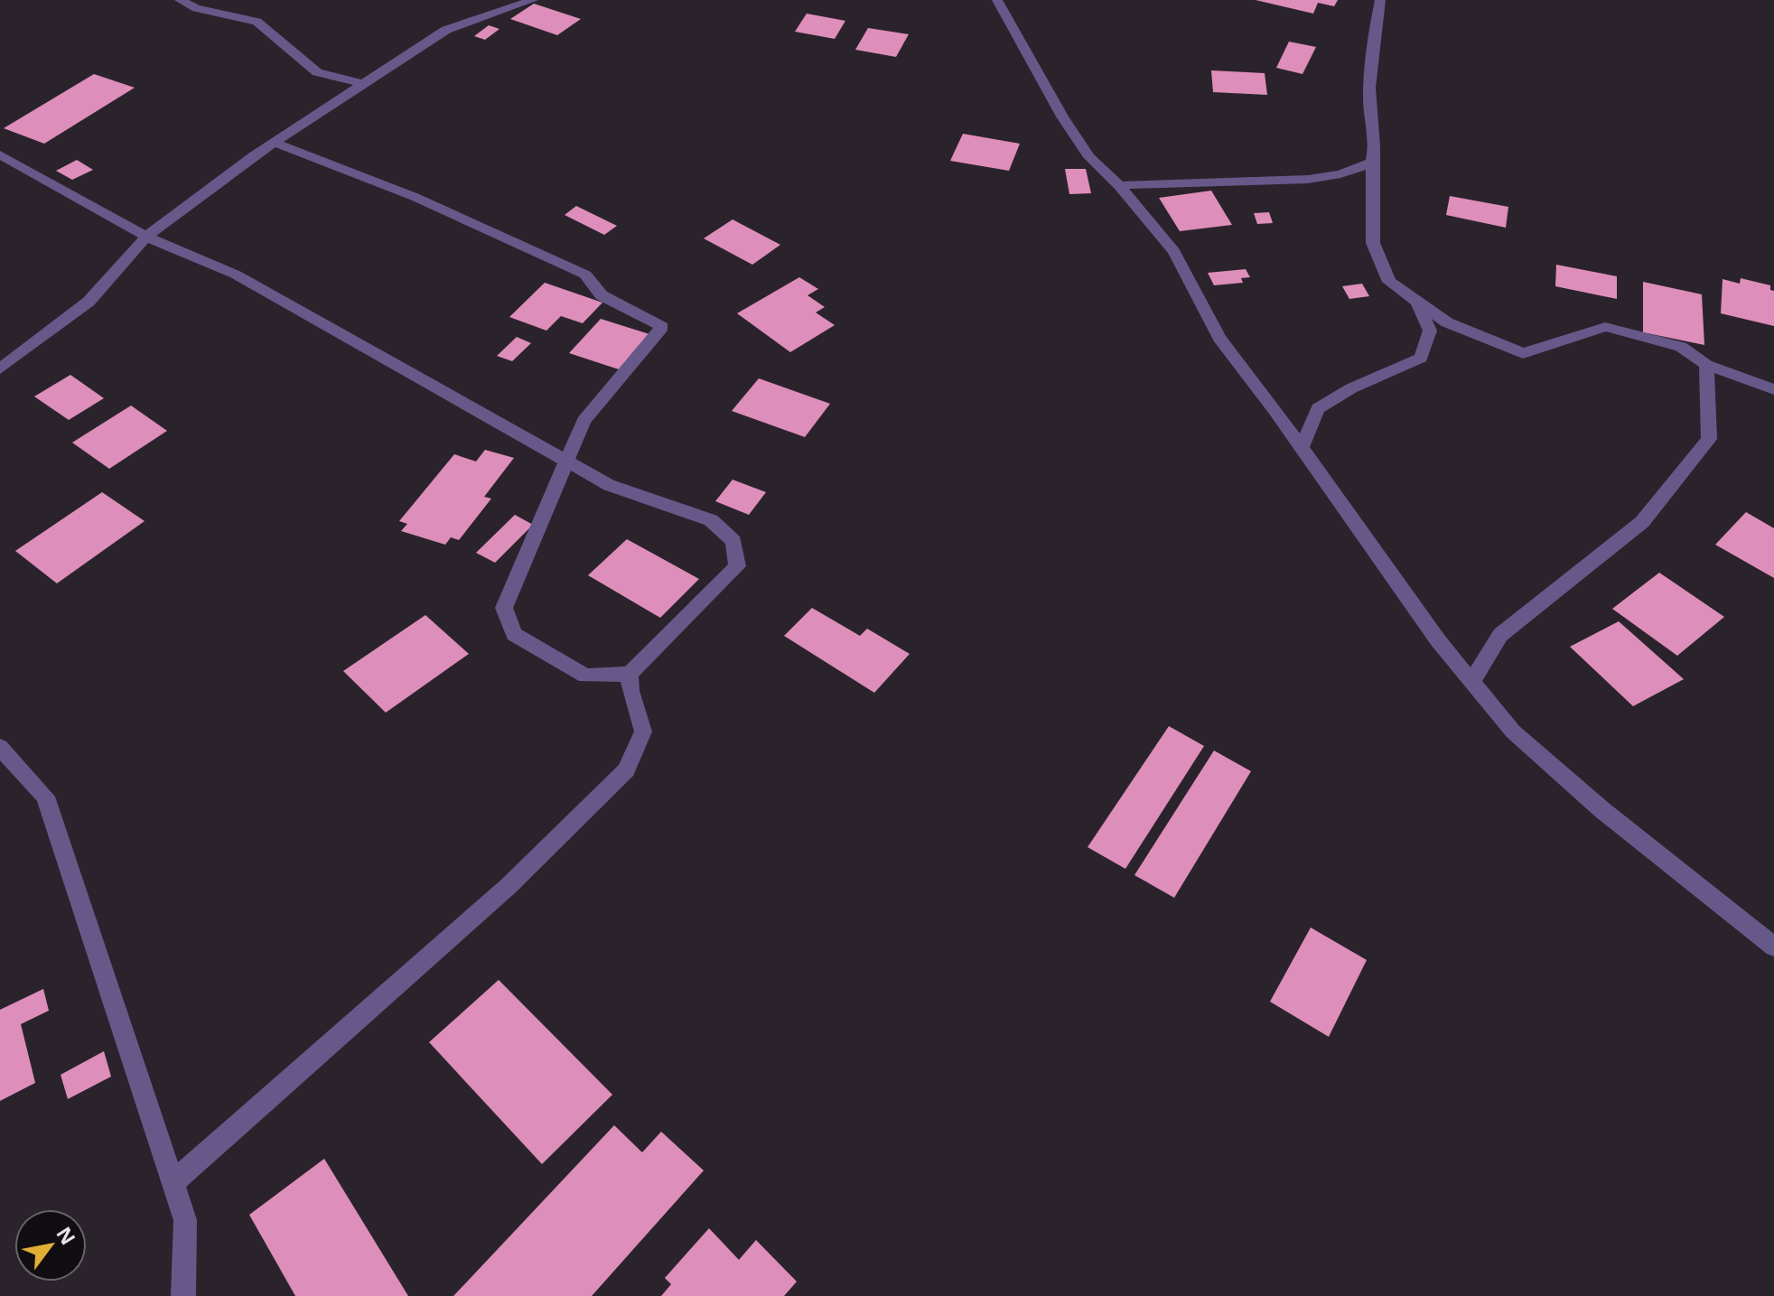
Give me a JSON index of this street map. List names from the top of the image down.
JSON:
{
  "north": "top right"
}
